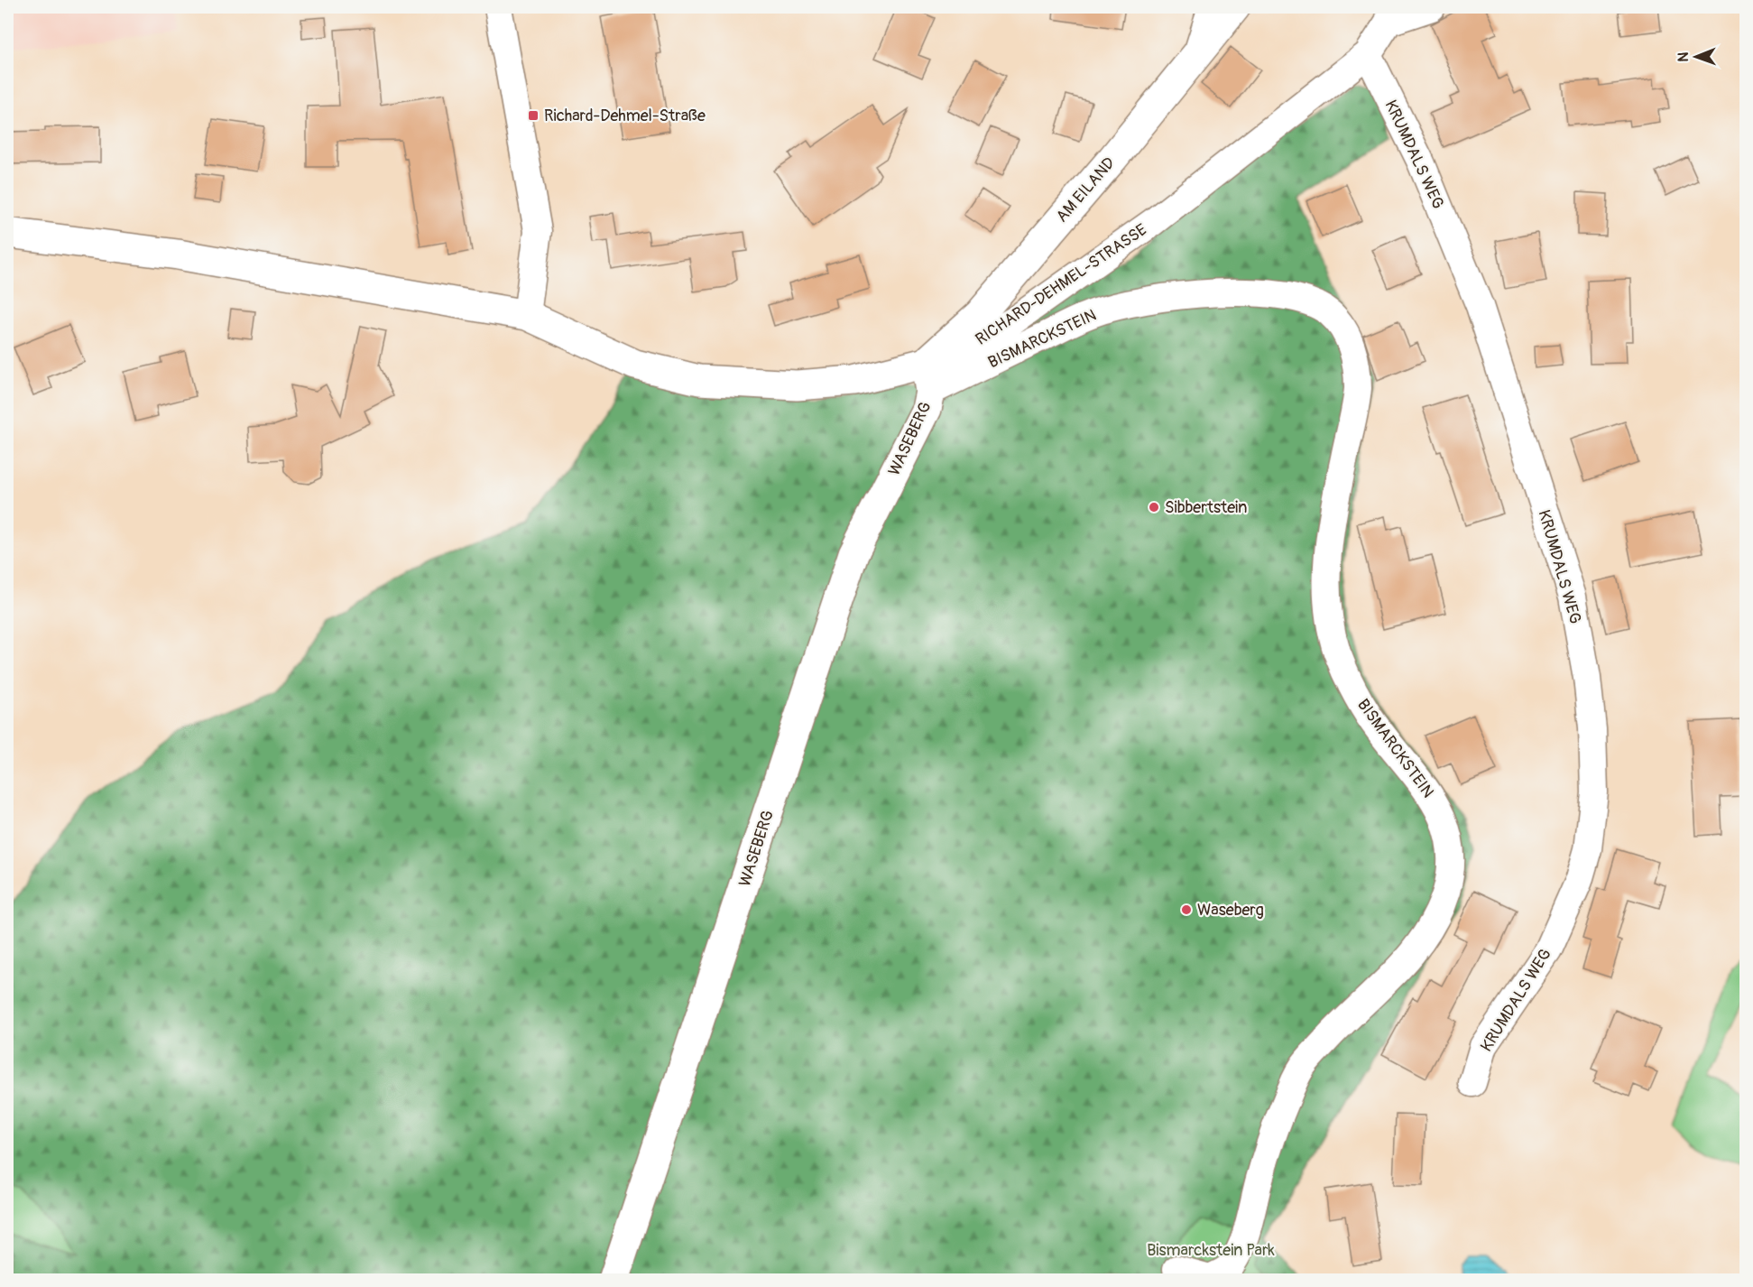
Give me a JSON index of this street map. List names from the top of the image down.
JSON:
{
  "streets": {
    "street": [
      "KRUMDALS WEG",
      "AM EILAND",
      "RICHARD-DEHMEL-STRASSE",
      "BISMARCKSTEIN",
      "WASEBERG"
    ]
  },
  "crossings": [
    ["KRUMDALS WEG", "RICHARD-DEHMEL-STRASSE"],
    ["AM EILAND", "RICHARD-DEHMEL-STRASSE"],
    ["AM EILAND", "WASEBERG"],
    ["RICHARD-DEHMEL-STRASSE", "WASEBERG"],
    ["BISMARCKSTEIN", "WASEBERG"]
  ],
  "parks": ["Bismarckstein Park"],
  "places": {
    "transit": ["Richard-Dehmel-Straße"],
    "other": ["Sibbertstein", "Waseberg"]
  },
  "north": "left"
}
